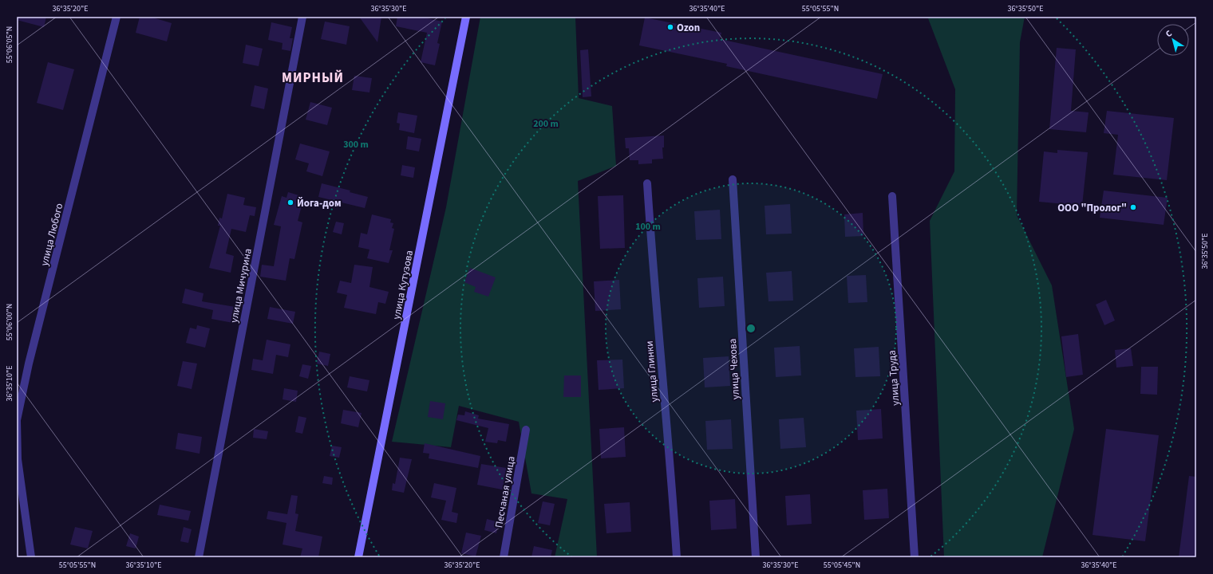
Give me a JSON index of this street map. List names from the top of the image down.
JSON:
{
  "streets": {
    "main road": ["улица Кутузова"],
    "street": [
      "улица Любого",
      "улица Мичурина",
      "улица Чехова",
      "улица Глинки",
      "улица Труда",
      "Песчаная улица"
    ]
  },
  "districts": ["МИРНЫЙ"],
  "places": ["Ozon", "Йога-дом", "ООО \"Пролог\""],
  "north": "top left",
  "coordinates": [
    "36°35'20\"E",
    "36°35'30\"E",
    "36°35'40\"E",
    "55°05'55\"N",
    "36°35'50\"E",
    "55°06'05\"N",
    "55°06'00\"N",
    "36°35'10\"E",
    "55°05'45\"N"
  ],
  "rings": ["200 m", "300 m", "100 m"]
}
